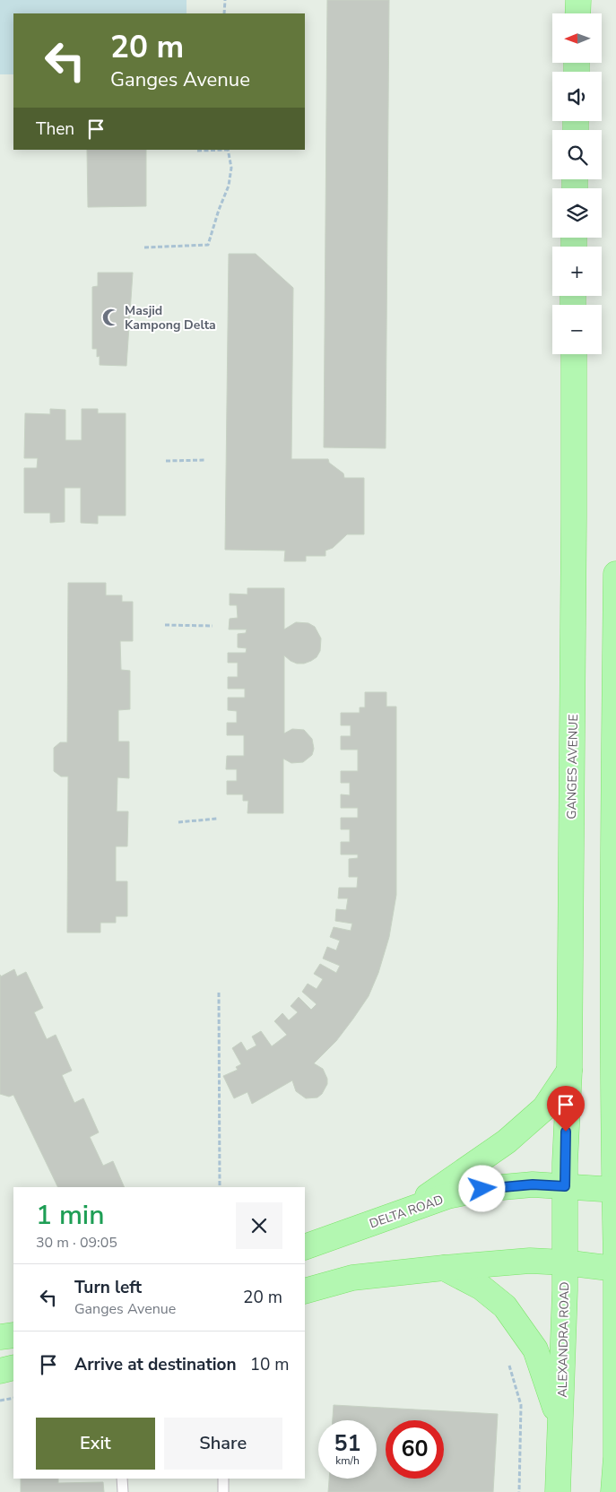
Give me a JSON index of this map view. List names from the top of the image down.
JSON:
{
  "streets": {
    "main road": ["GANGES AVENUE", "DELTA ROAD", "ALEXANDRA ROAD"]
  },
  "crossings": [
    ["GANGES AVENUE", "DELTA ROAD"],
    ["GANGES AVENUE", "ALEXANDRA ROAD"],
    ["DELTA ROAD", "ALEXANDRA ROAD"]
  ],
  "places": {
    "mosque": ["Masjid Kampong Delta"]
  },
  "north": "left",
  "page": {
    "map_buttons": ["+", "−"],
    "turn": ["20 m", "Ganges Avenue"],
    "then": "Then",
    "heading": ["1 min", "30 m · 09:05"],
    "list": [
      {
        "name": "Turn left",
        "note": "Ganges Avenue",
        "value": "20 m"
      },
      {
        "name": "Arrive at destination",
        "value": "10 m"
      }
    ],
    "buttons": ["Exit", "Share"],
    "speed": "51 km/h",
    "limit": "60"
  }
}
